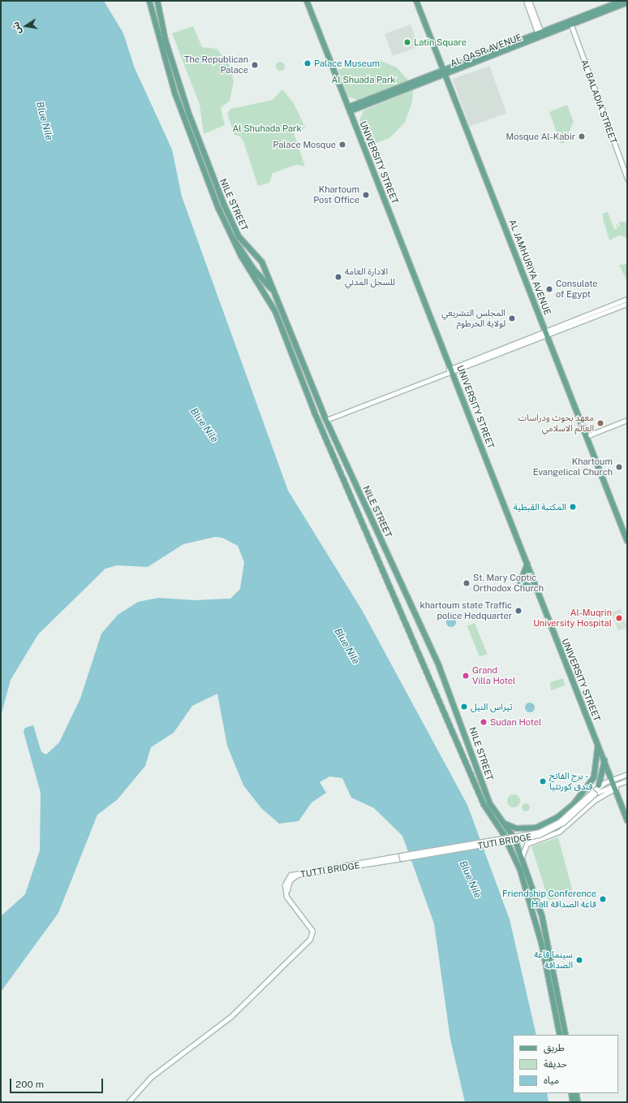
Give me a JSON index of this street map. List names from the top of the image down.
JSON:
{
  "streets": {
    "main road": [
      "AL QASR AVENUE",
      "UNIVERSITY STREET",
      "NILE STREET",
      "AL JAMHURIYA AVENUE"
    ],
    "street": ["AL BALADIA STREET", "TUTI BRIDGE", "TUTTI BRIDGE"]
  },
  "crossings": [
    ["AL QASR AVENUE", "AL BALADIA STREET"],
    ["AL QASR AVENUE", "UNIVERSITY STREET"],
    ["AL QASR AVENUE", "AL JAMHURIYA AVENUE"],
    ["TUTI BRIDGE", "TUTTI BRIDGE"]
  ],
  "water": ["Blue Nile"],
  "parks": ["Al Shuada Park", "Al Shuhada Park"],
  "places": [
    "Latin Square",
    "Palace Museum",
    "The Republican Palace",
    "Mosque Al-Kabir",
    "Palace Mosque",
    "Khartoum Post Office",
    "الادارة العامة للسجل المدني",
    "Consulate of Egypt",
    "المجلس التشريعي لولاية الخرطوم",
    "معهد بحوث ودراسات العالم الاسلامي",
    "Khartoum Evangelical Church",
    "المكتبة القبطية",
    "St. Mary Coptic Orthodox Church",
    "khartoum state Traffic police Hedquarter",
    "Al-Muqrin University Hospital",
    "Grand Villa Hotel",
    "تيراس النيل",
    "Sudan Hotel",
    "برج الفاتح - فندق كورنثيا",
    "Friendship Conference Hall قاعة الصداقة",
    "سينما قاعة الصداقة"
  ],
  "legend": ["طريق", "حديقة", "مياه"],
  "scale_bar": "200 m",
  "north": "left"
}
